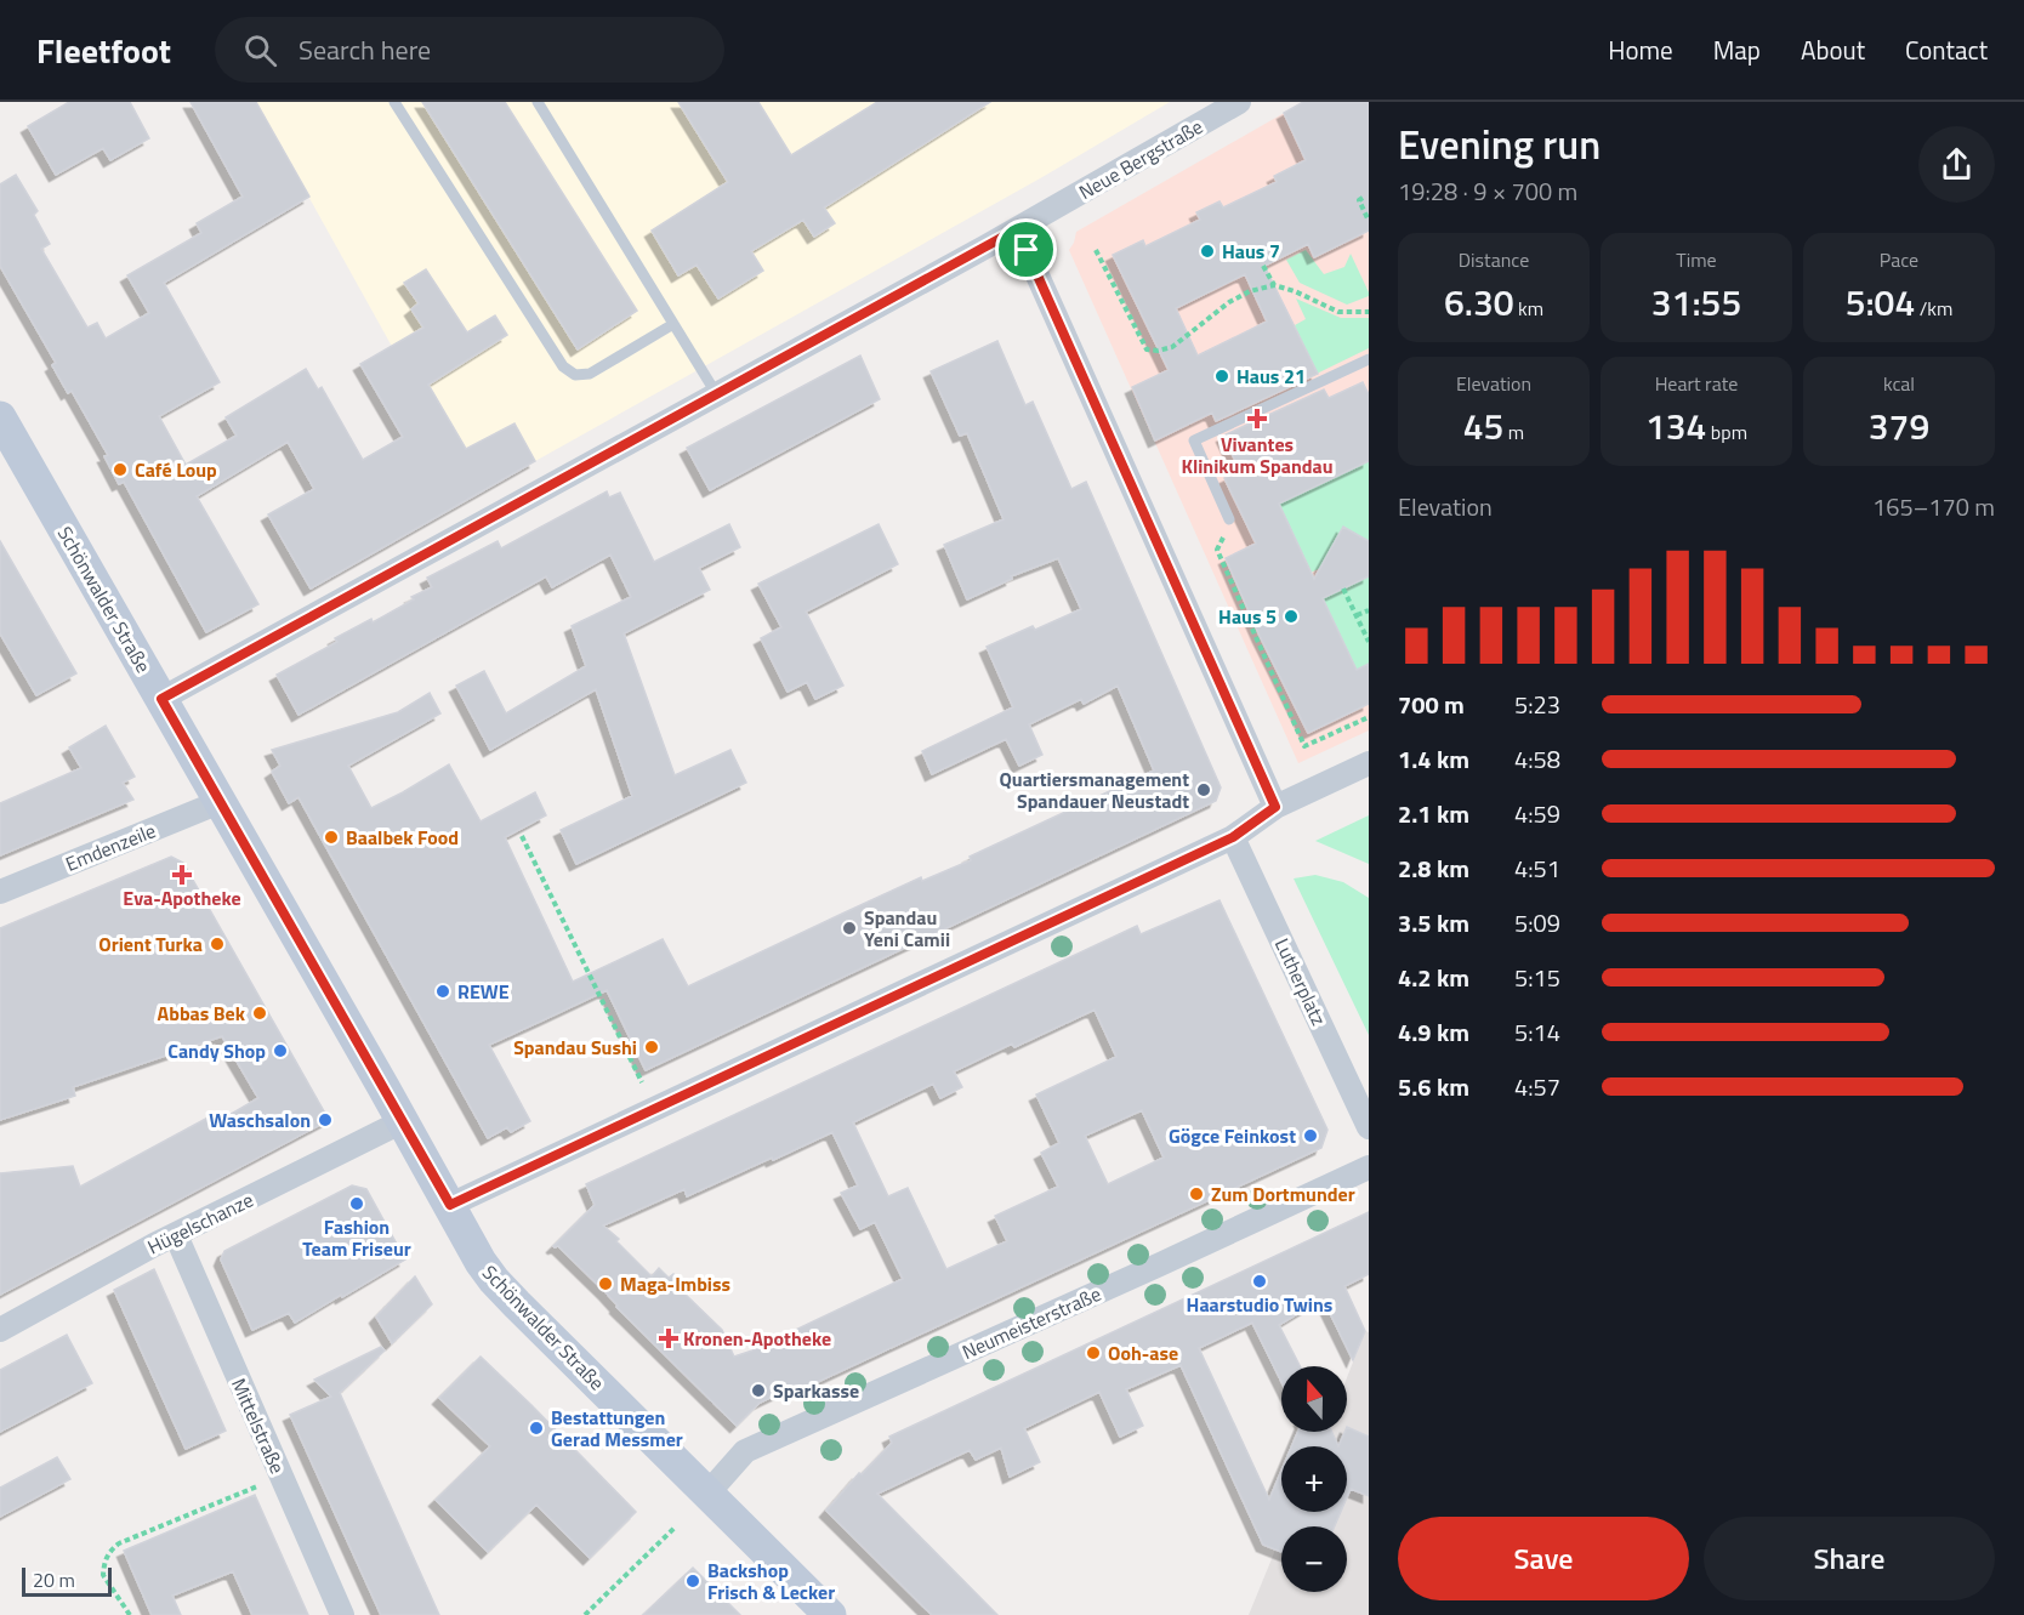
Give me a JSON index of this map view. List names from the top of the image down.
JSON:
{
  "streets": {
    "street": [
      "Neue Bergstraße",
      "Schönwalder Straße",
      "Emdenzeile",
      "Lutherplatz",
      "Hügelschanze",
      "Neumeisterstraße",
      "Mittelstraße"
    ]
  },
  "crossings": [
    ["Neue Bergstraße", "Schönwalder Straße"],
    ["Schönwalder Straße", "Emdenzeile"],
    ["Schönwalder Straße", "Hügelschanze"],
    ["Schönwalder Straße", "Neumeisterstraße"],
    ["Hügelschanze", "Mittelstraße"]
  ],
  "places": {
    "other": [
      "Haus 7",
      "Haus 21",
      "Café Loup",
      "Haus 5",
      "Quartiersmanagement Spandauer Neustadt",
      "Baalbek Food",
      "Spandau Yeni Camii",
      "Orient Turka",
      "REWE",
      "Abbas Bek",
      "Spandau Sushi",
      "Candy Shop",
      "Waschsalon",
      "Gögce Feinkost",
      "Zum Dortmunder",
      "Fashion Team Friseur",
      "Haarstudio Twins",
      "Maga-Imbiss",
      "Ooh-ase",
      "Sparkasse",
      "Bestattungen Gerad Messmer",
      "Backshop Frisch & Lecker"
    ],
    "health": ["Vivantes Klinikum Spandau", "Eva-Apotheke", "Kronen-Apotheke"]
  },
  "scale_bar": "20 m",
  "north": "top",
  "page": {
    "header": "Fleetfoot",
    "search": "Search here",
    "nav": [
      "Home",
      "Map",
      "About",
      "Contact"
    ],
    "heading": ["Evening run", "19:28 · 9 × 700 m"],
    "stats": [
      ["Distance", "6.30 km"],
      ["Time", "31:55"],
      ["Pace", "5:04 /km"],
      ["Elevation", "45 m"],
      ["Heart rate", "134 bpm"],
      ["kcal", "379"]
    ],
    "chart": ["Elevation", "165–170 m"],
    "list": [
      {
        "name": "700 m",
        "note": "5:23"
      },
      {
        "name": "1.4 km",
        "note": "4:58"
      },
      {
        "name": "2.1 km",
        "note": "4:59"
      },
      {
        "name": "2.8 km",
        "note": "4:51"
      },
      {
        "name": "3.5 km",
        "note": "5:09"
      },
      {
        "name": "4.2 km",
        "note": "5:15"
      },
      {
        "name": "4.9 km",
        "note": "5:14"
      },
      {
        "name": "5.6 km",
        "note": "4:57"
      }
    ],
    "map_buttons": ["+", "−"],
    "buttons": ["Save", "Share"],
    "scale": "20 m"
  }
}
